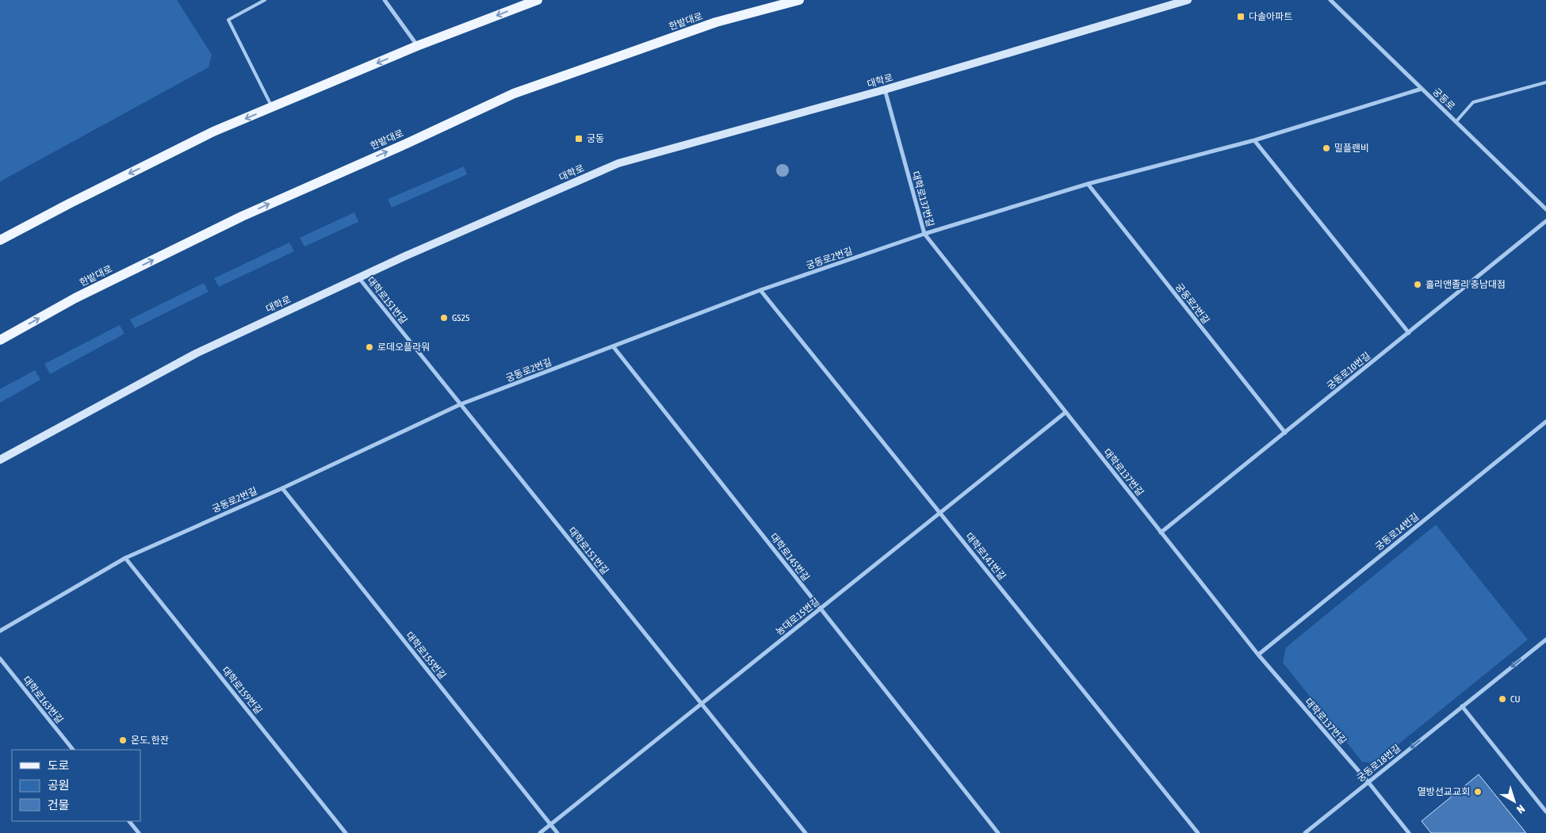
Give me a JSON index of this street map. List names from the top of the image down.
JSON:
{
  "streets": {
    "main road": ["한밭대로", "대학로"],
    "street": [
      "궁동로",
      "대학로137번길",
      "궁동로2번길",
      "대학로151번길",
      "궁동로10번길",
      "궁동로14번길",
      "대학로141번길",
      "대학로145번길",
      "농대로15번길",
      "대학로155번길",
      "대학로159번길",
      "대학로163번길",
      "궁동로18번길"
    ]
  },
  "crossings": [
    ["대학로", "대학로137번길"],
    ["대학로", "대학로151번길"],
    ["궁동로", "궁동로2번길"],
    ["대학로137번길", "궁동로2번길"],
    ["대학로137번길", "궁동로10번길"],
    ["대학로137번길", "궁동로14번길"],
    ["대학로137번길", "농대로15번길"],
    ["대학로137번길", "궁동로18번길"],
    ["궁동로2번길", "대학로151번길"],
    ["궁동로2번길", "궁동로10번길"],
    ["궁동로2번길", "대학로141번길"],
    ["궁동로2번길", "대학로145번길"],
    ["궁동로2번길", "대학로155번길"],
    ["궁동로2번길", "대학로159번길"],
    ["대학로151번길", "농대로15번길"],
    ["대학로141번길", "농대로15번길"],
    ["대학로145번길", "농대로15번길"],
    ["농대로15번길", "대학로155번길"]
  ],
  "one_way": ["궁동로18번길"],
  "places": {
    "transit": ["다솔아파트", "궁동"],
    "other": [
      "밀플랜비",
      "홀리앤졸리 충남대점",
      "GS25",
      "로데오플라워",
      "CU",
      "온도, 한잔",
      "열방선교교회"
    ]
  },
  "legend": ["도로", "공원", "건물"],
  "north": "bottom right"
}
